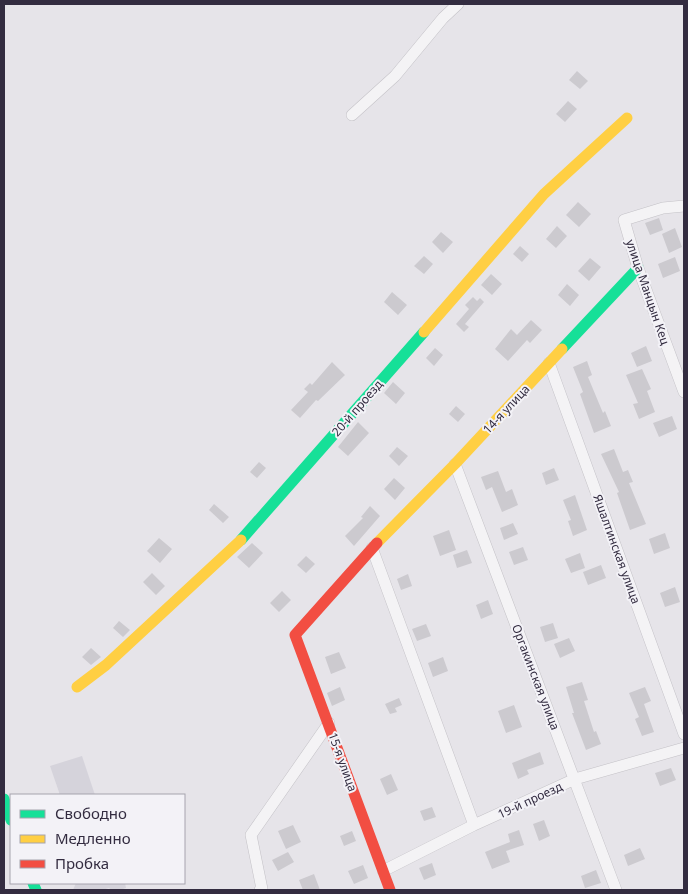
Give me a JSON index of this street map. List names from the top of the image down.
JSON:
{
  "streets": {
    "main road": ["20-й проезд", "14-я улица", "15-я улица"],
    "street": [
      "улица Манцын Кец",
      "Яшалтинская улица",
      "Оргакинская улица",
      "19-й проезд"
    ]
  },
  "crossings": [
    ["улица Манцын Кец", "14-я улица"],
    ["14-я улица", "Яшалтинская улица"],
    ["14-я улица", "Оргакинская улица"],
    ["14-я улица", "15-я улица"],
    ["Оргакинская улица", "19-й проезд"],
    ["15-я улица", "19-й проезд"]
  ],
  "legend": ["Свободно", "Медленно", "Пробка"]
}
